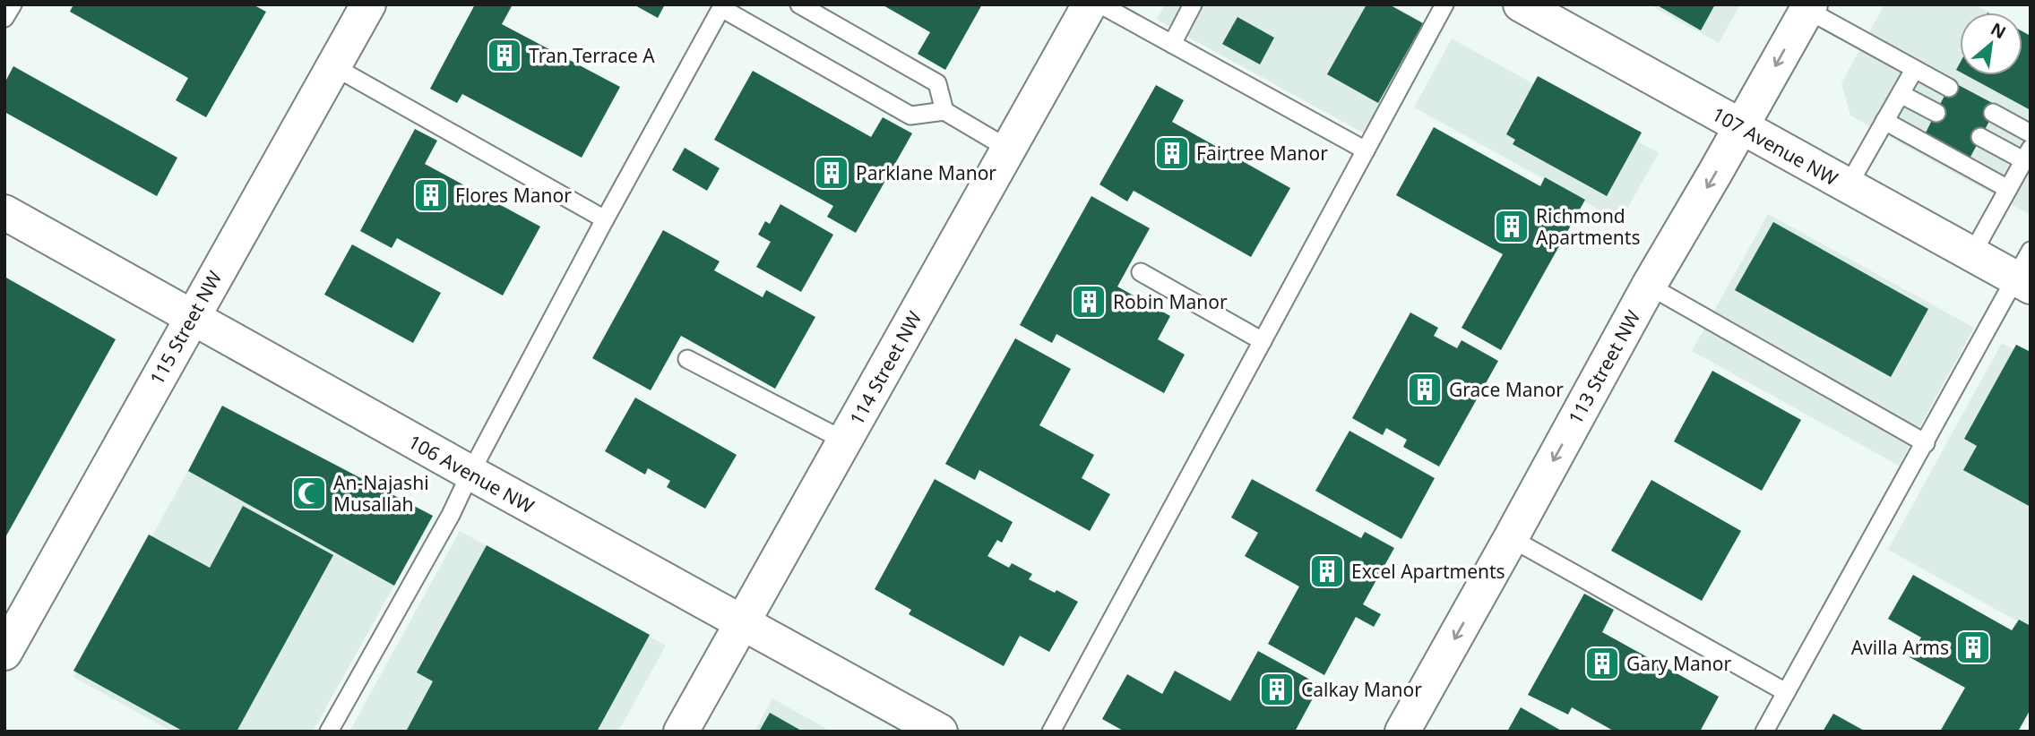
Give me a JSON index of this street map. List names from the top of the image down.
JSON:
{
  "streets": {
    "street": [
      "107 Avenue NW",
      "115 Street NW",
      "113 Street NW",
      "114 Street NW",
      "106 Avenue NW"
    ]
  },
  "crossings": [
    ["107 Avenue NW", "113 Street NW"],
    ["115 Street NW", "106 Avenue NW"],
    ["114 Street NW", "106 Avenue NW"]
  ],
  "one_way": ["113 Street NW"],
  "places": {
    "building": [
      "Tran Terrace A",
      "Fairtree Manor",
      "Parklane Manor",
      "Flores Manor",
      "Richmond Apartments",
      "Robin Manor",
      "Grace Manor",
      "Excel Apartments",
      "Avilla Arms",
      "Gary Manor",
      "Calkay Manor"
    ],
    "mosque": ["An-Najashi Musallah"]
  },
  "north": "top right"
}
